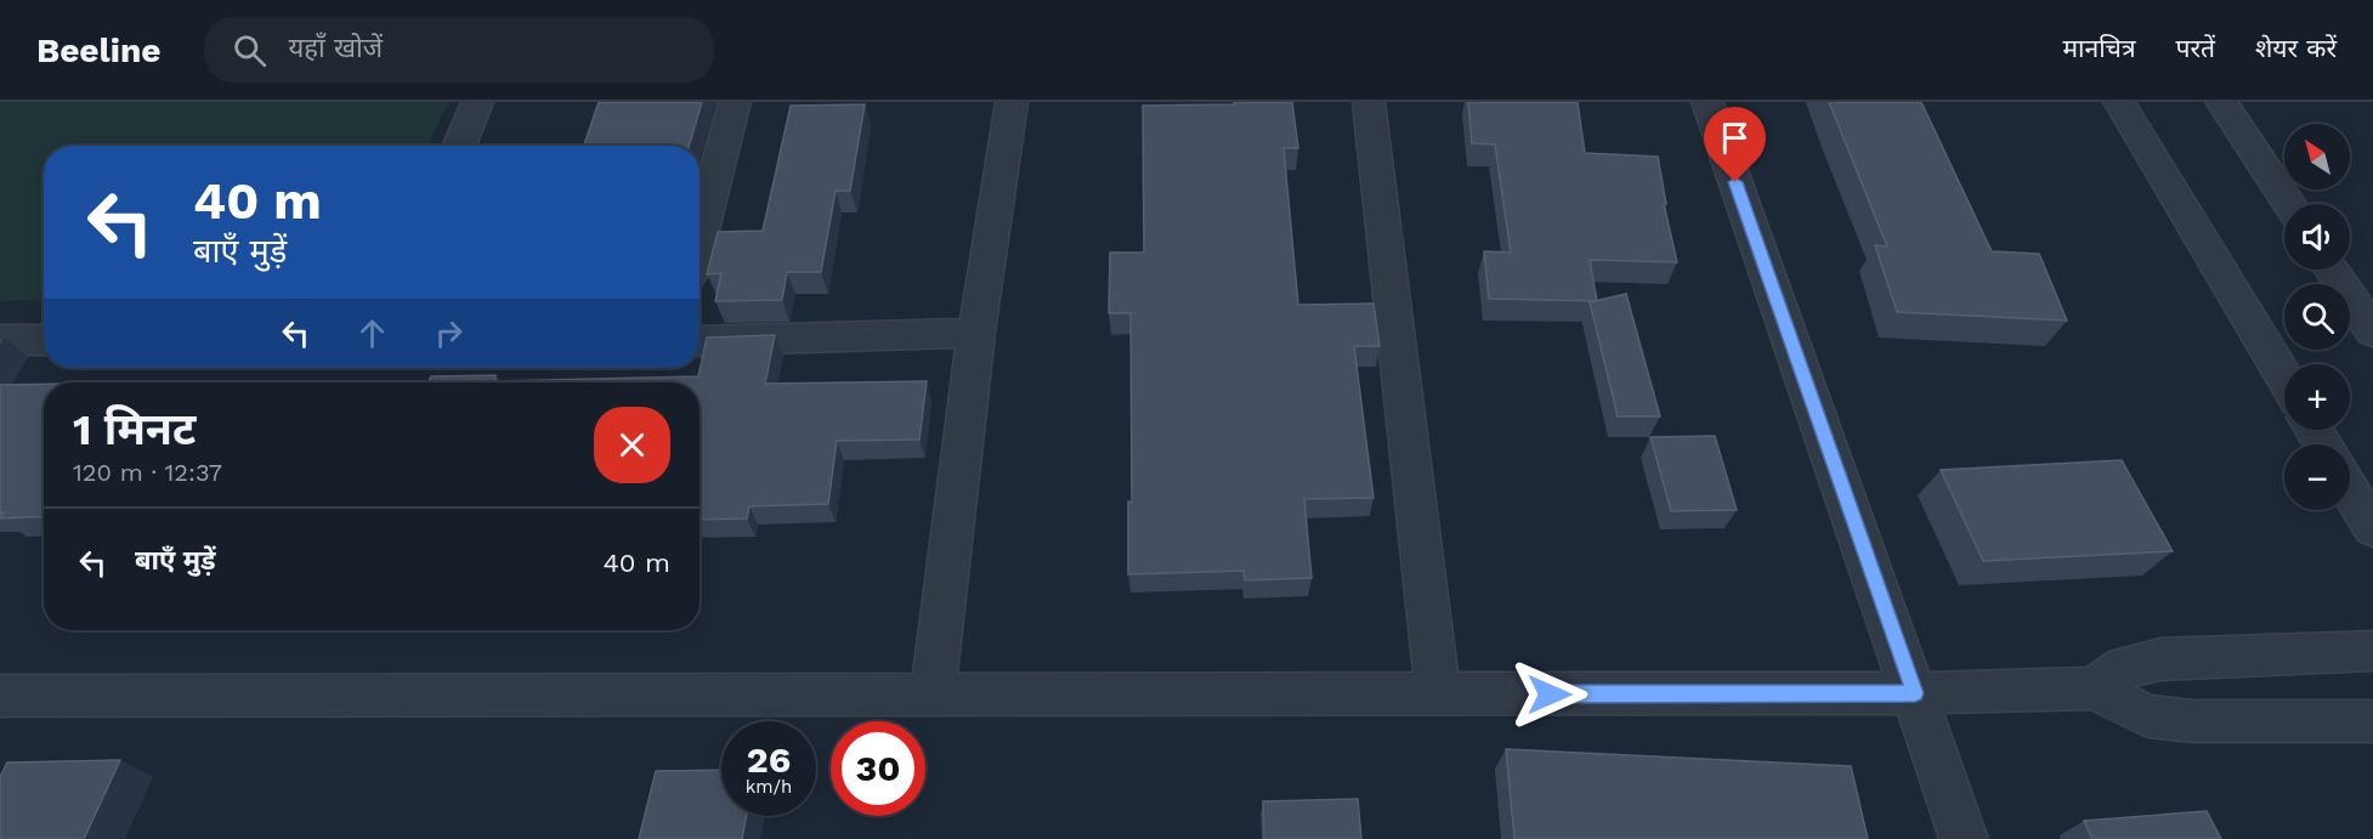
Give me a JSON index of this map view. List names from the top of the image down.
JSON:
{
  "north": "top left",
  "page": {
    "header": "Beeline",
    "search": "यहाँ खोजें",
    "nav": ["मानचित्र", "परतें", "शेयर करें"],
    "map_buttons": ["+", "−"],
    "turn": ["40 m", "बाएँ मुड़ें"],
    "heading": ["1 मिनट", "120 m · 12:37"],
    "list": [
      {
        "name": "बाएँ मुड़ें",
        "value": "40 m"
      }
    ],
    "speed": "26 km/h",
    "limit": "30"
  }
}
